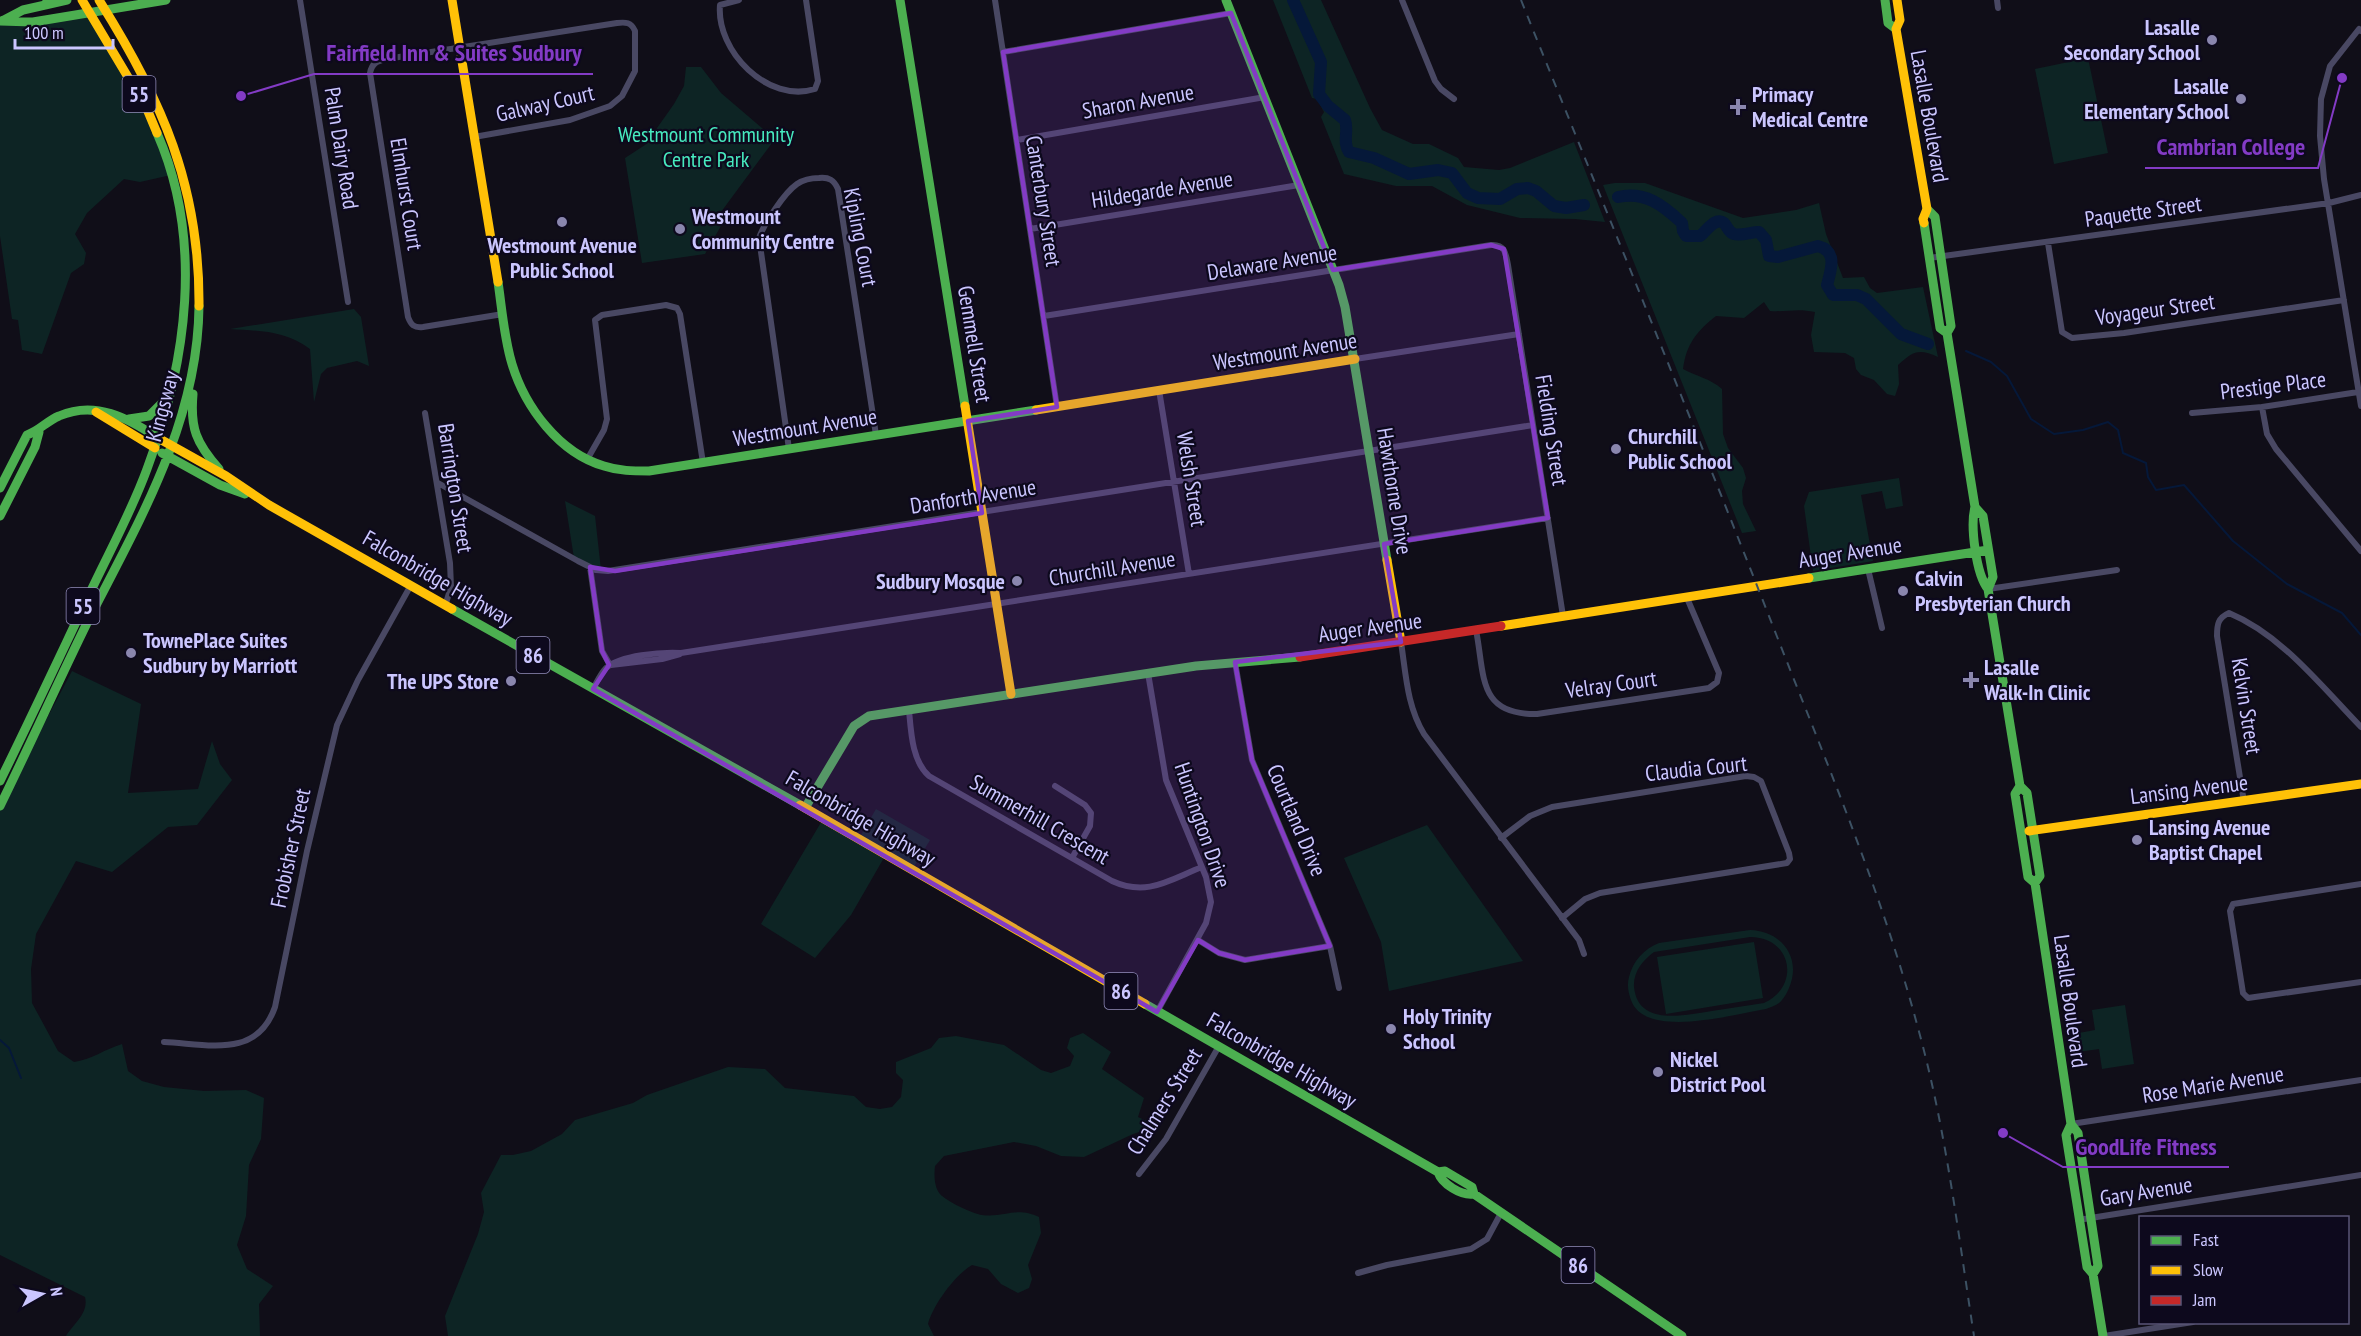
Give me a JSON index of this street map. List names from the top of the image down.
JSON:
{
  "streets": {
    "main road": [
      "55",
      "Lasalle Boulevard",
      "Gemmell Street",
      "Westmount Avenue",
      "Kingsway",
      "Hawthorne Drive",
      "Auger Avenue",
      "Falconbridge Highway",
      "86",
      "Lansing Avenue"
    ],
    "street": [
      "Sharon Avenue",
      "Galway Court",
      "Palm Dairy Road",
      "Hildegarde Avenue",
      "Elmhurst Court",
      "Canterbury Street",
      "Paquette Street",
      "Kipling Court",
      "Delaware Avenue",
      "Voyageur Street",
      "Prestige Place",
      "Fielding Street",
      "Welsh Street",
      "Barrington Street",
      "Danforth Avenue",
      "Churchill Avenue",
      "Velray Court",
      "Kelvin Street",
      "Claudia Court",
      "Summerhill Crescent",
      "Courtland Drive",
      "Huntington Drive",
      "Frobisher Street",
      "Rose Marie Avenue",
      "Chalmers Street",
      "Gary Avenue"
    ]
  },
  "crossings": [
    ["Sharon Avenue", "Canterbury Street"],
    ["Sharon Avenue", "Hawthorne Drive"],
    ["Galway Court", "Elmhurst Court"],
    ["Galway Court", "Westmount Avenue"],
    ["Lasalle Boulevard", "Paquette Street"],
    ["Lasalle Boulevard", "Auger Avenue"],
    ["Lasalle Boulevard", "Lansing Avenue"],
    ["Lasalle Boulevard", "Rose Marie Avenue"],
    ["Lasalle Boulevard", "Gary Avenue"],
    ["Hildegarde Avenue", "Canterbury Street"],
    ["Hildegarde Avenue", "Hawthorne Drive"],
    ["Elmhurst Court", "Westmount Avenue"],
    ["Canterbury Street", "Delaware Avenue"],
    ["Canterbury Street", "Westmount Avenue"],
    ["Paquette Street", "Voyageur Street"],
    ["Kipling Court", "Westmount Avenue"],
    ["Delaware Avenue", "Fielding Street"],
    ["Delaware Avenue", "Hawthorne Drive"],
    ["Gemmell Street", "Westmount Avenue"],
    ["Gemmell Street", "Danforth Avenue"],
    ["Gemmell Street", "Auger Avenue"],
    ["Gemmell Street", "Churchill Avenue"],
    ["Westmount Avenue", "Fielding Street"],
    ["Westmount Avenue", "Welsh Street"],
    ["Westmount Avenue", "Hawthorne Drive"],
    ["Kingsway", "Falconbridge Highway"],
    ["Fielding Street", "Danforth Avenue"],
    ["Fielding Street", "Auger Avenue"],
    ["Fielding Street", "Churchill Avenue"],
    ["Welsh Street", "Danforth Avenue"],
    ["Welsh Street", "Churchill Avenue"],
    ["Barrington Street", "Danforth Avenue"],
    ["Barrington Street", "Falconbridge Highway"],
    ["Hawthorne Drive", "Danforth Avenue"],
    ["Hawthorne Drive", "Auger Avenue"],
    ["Hawthorne Drive", "Churchill Avenue"],
    ["Hawthorne Drive", "Claudia Court"],
    ["Auger Avenue", "Falconbridge Highway"],
    ["Auger Avenue", "Velray Court"],
    ["Auger Avenue", "Summerhill Crescent"],
    ["Auger Avenue", "Courtland Drive"],
    ["Auger Avenue", "Huntington Drive"],
    ["Falconbridge Highway", "Huntington Drive"],
    ["Falconbridge Highway", "Frobisher Street"],
    ["Falconbridge Highway", "Chalmers Street"],
    ["Kelvin Street", "Lansing Avenue"],
    ["Summerhill Crescent", "Huntington Drive"]
  ],
  "parks": ["Westmount Community Centre Park"],
  "places": {
    "other": [
      "Lasalle Secondary School",
      "Cambrian College",
      "Fairfield Inn & Suites Sudbury",
      "Lasalle Elementary School",
      "Westmount Avenue Public School",
      "Westmount Community Centre",
      "Churchill Public School",
      "Sudbury Mosque",
      "Calvin Presbyterian Church",
      "TownePlace Suites Sudbury by Marriott",
      "The UPS Store",
      "Lansing Avenue Baptist Chapel",
      "Holy Trinity School",
      "Nickel District Pool",
      "GoodLife Fitness"
    ],
    "health": ["Primacy Medical Centre", "Lasalle Walk-In Clinic"]
  },
  "legend": ["Fast", "Slow", "Jam"],
  "scale_bar": "100 m",
  "north": "right"
}
